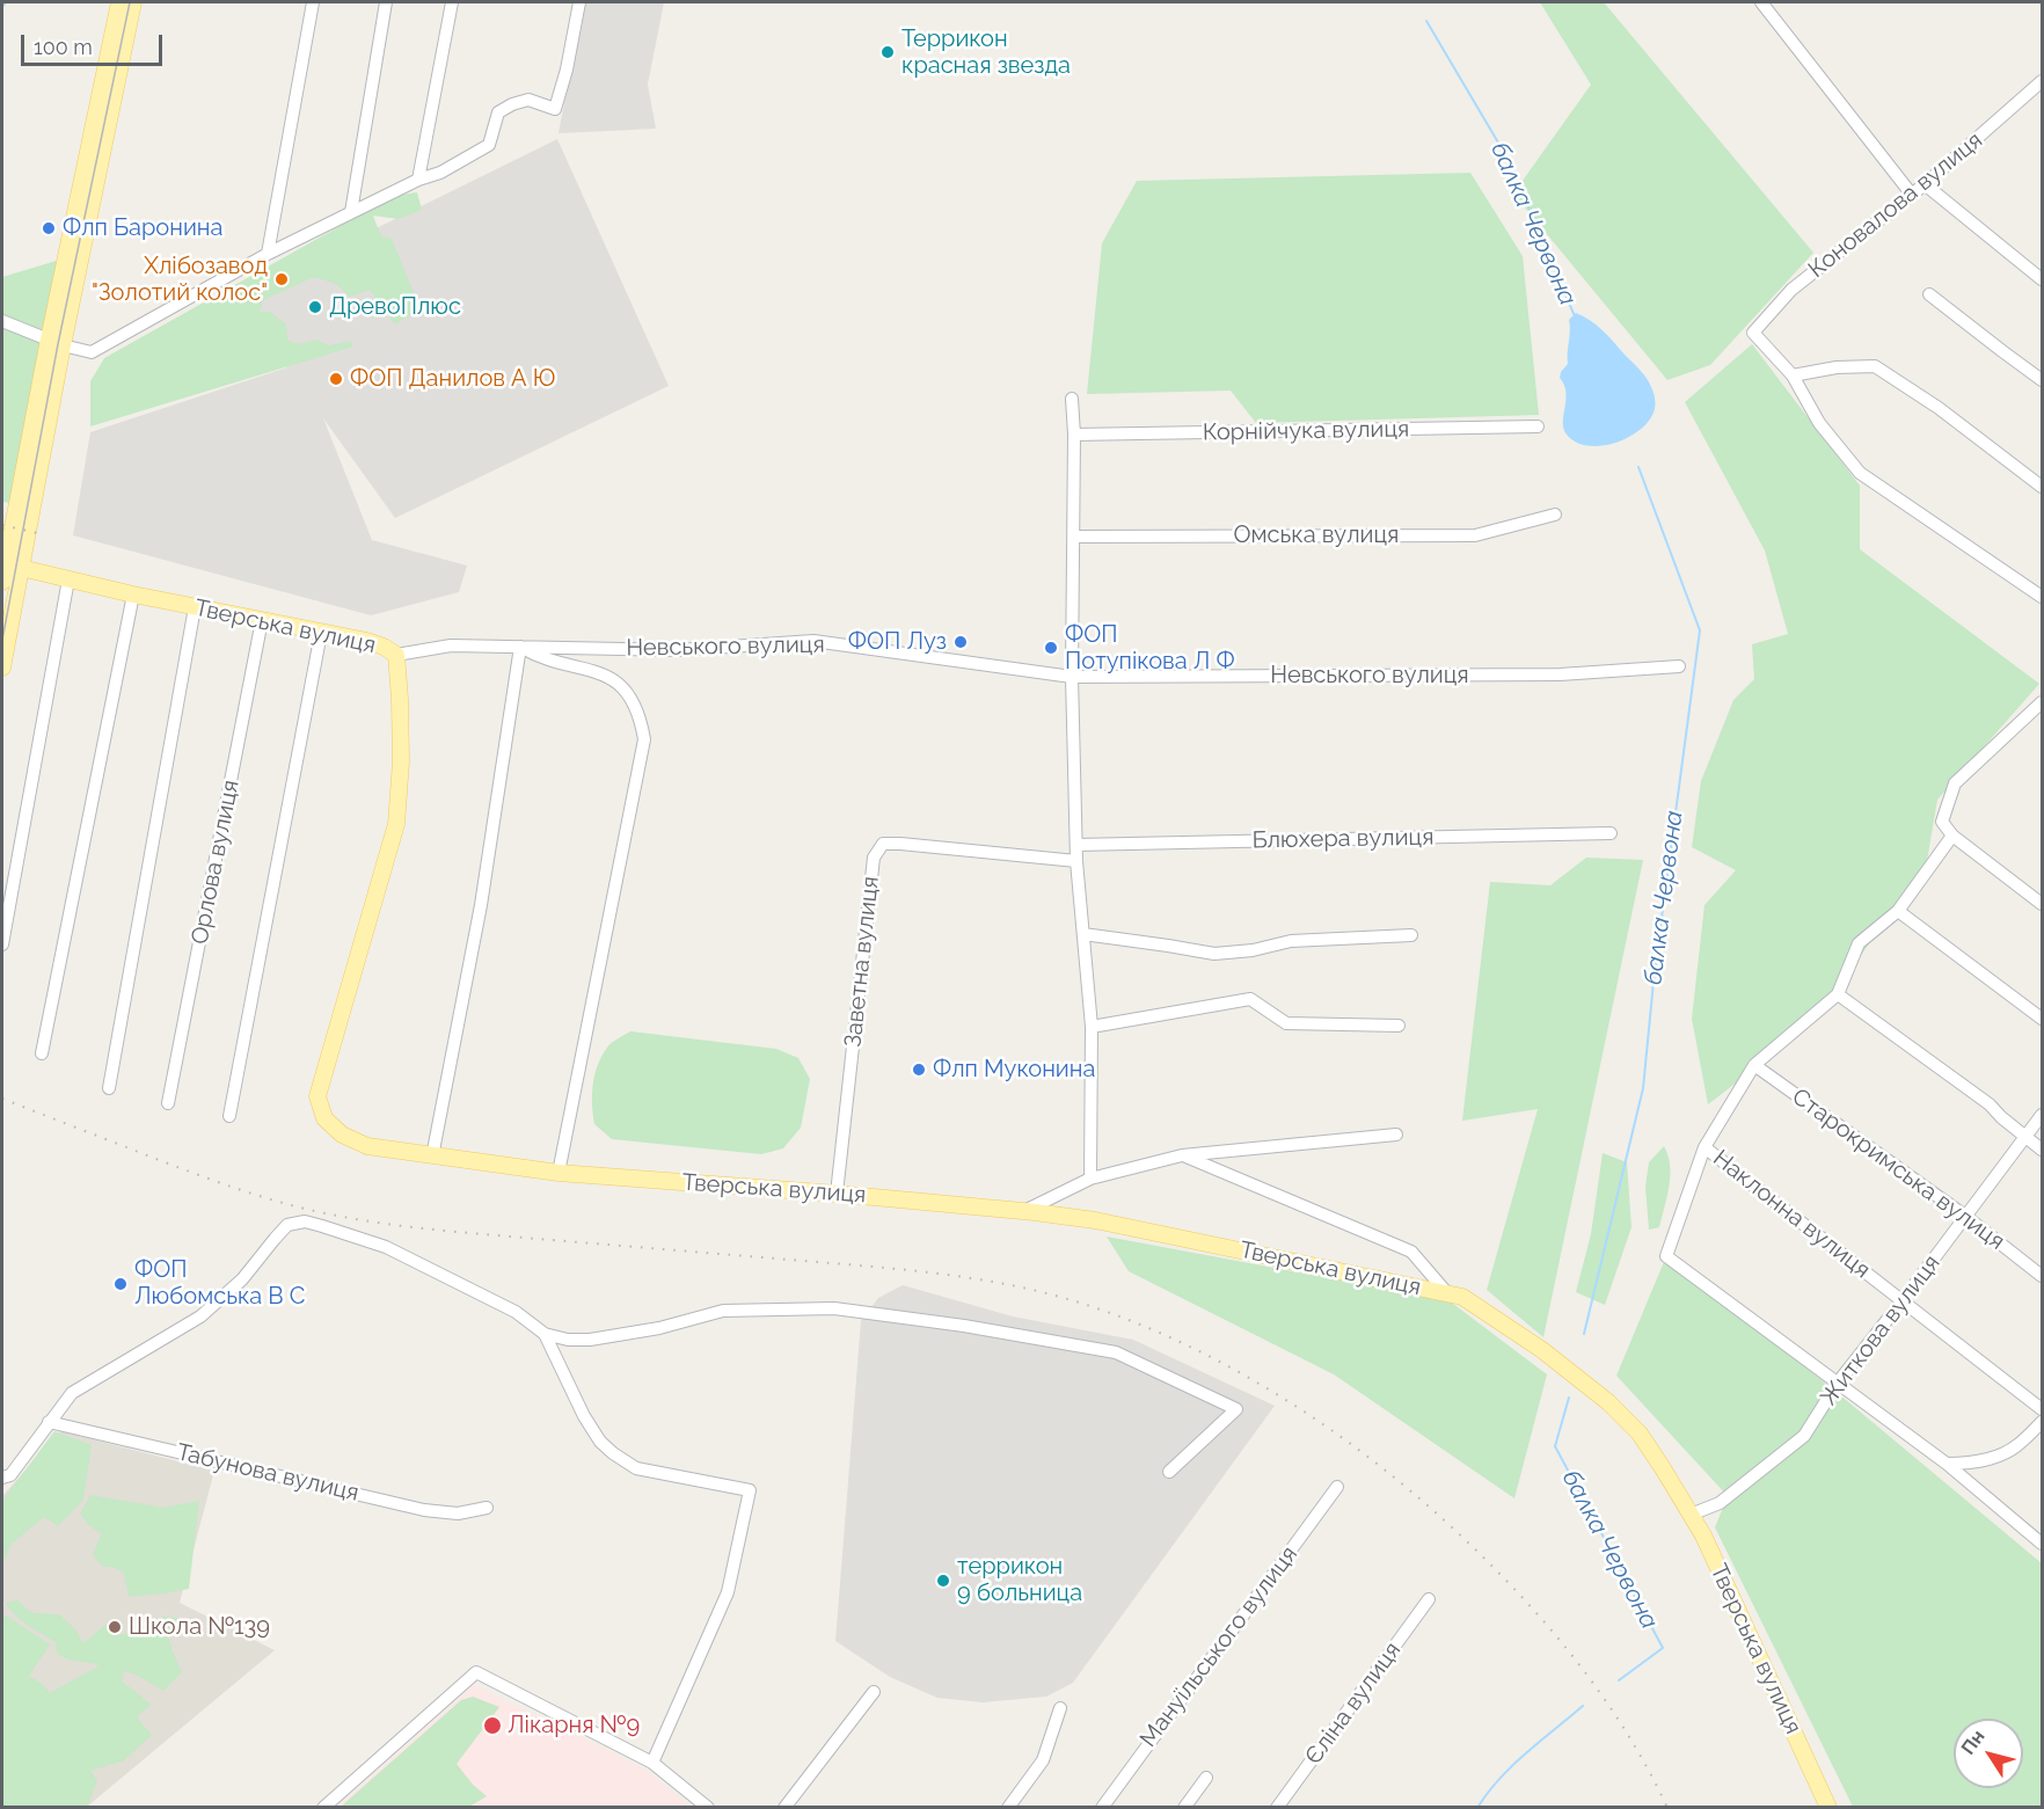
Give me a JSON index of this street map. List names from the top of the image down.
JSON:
{
  "streets": {
    "main road": ["Тверська вулиця"],
    "street": [
      "Коновалова вулиця",
      "Корнійчука вулиця",
      "Омська вулиця",
      "Невського вулиця",
      "Блюхера вулиця",
      "Орлова вулиця",
      "Заветна вулиця",
      "Старокримська вулиця",
      "Наклонна вулиця",
      "Житкова вулиця",
      "Табунова вулиця",
      "Мануїльського вулиця",
      "Єліна вулиця"
    ]
  },
  "crossings": [
    ["Тверська вулиця", "Невського вулиця"],
    ["Тверська вулиця", "Орлова вулиця"],
    ["Тверська вулиця", "Заветна вулиця"],
    ["Тверська вулиця", "Житкова вулиця"],
    ["Старокримська вулиця", "Житкова вулиця"],
    ["Наклонна вулиця", "Житкова вулиця"]
  ],
  "water": ["балка Червона"],
  "places": [
    "Террикон красная звезда",
    "Флп Баронина",
    "Хлібозавод \"Золотий колос\"",
    "ДревоПлюс",
    "ФОП Данилов А Ю",
    "ФОП Луз",
    "ФОП Потупікова Л Ф",
    "Флп Муконина",
    "ФОП Любомська В С",
    "террикон 9 больница",
    "Школа №139",
    "Лікарня №9"
  ],
  "scale_bar": "100 m",
  "north": "top left"
}
